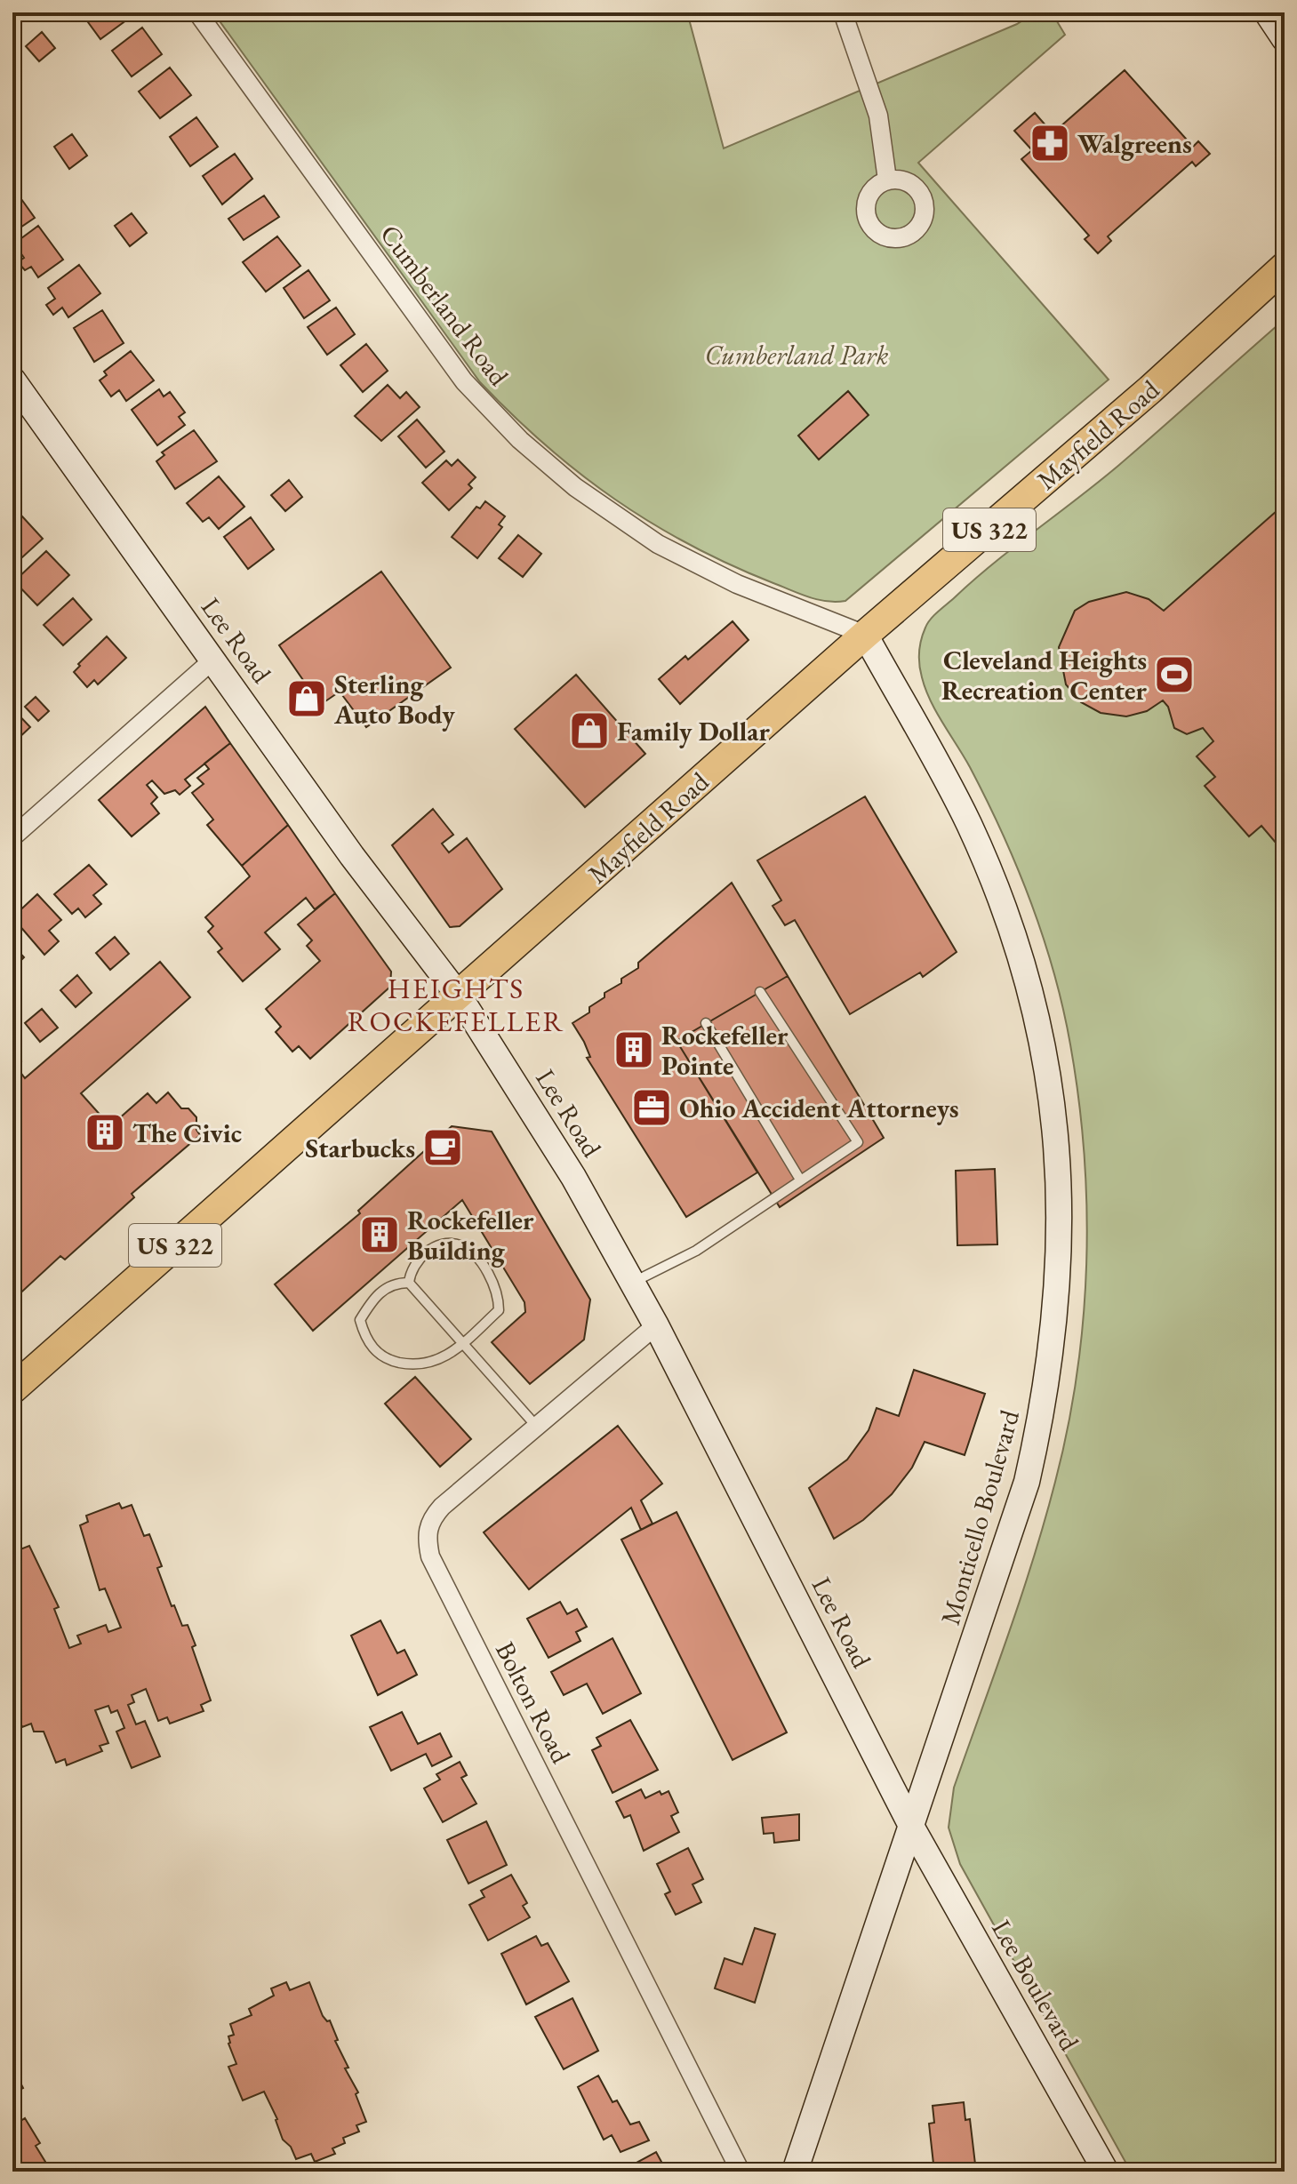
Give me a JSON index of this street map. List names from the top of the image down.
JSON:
{
  "streets": {
    "main road": [
      "Mayfield Road",
      "US 322",
      "Lee Road",
      "Monticello Boulevard",
      "Lee Boulevard"
    ],
    "street": ["Cumberland Road", "Bolton Road"]
  },
  "crossings": [
    ["Cumberland Road", "Mayfield Road"],
    ["Cumberland Road", "Monticello Boulevard"],
    ["Mayfield Road", "Lee Road"],
    ["Mayfield Road", "Monticello Boulevard"],
    ["Lee Road", "Monticello Boulevard"],
    ["Lee Road", "Bolton Road"],
    ["Lee Road", "Lee Boulevard"],
    ["Monticello Boulevard", "Lee Boulevard"]
  ],
  "districts": ["HEIGHTS ROCKEFELLER"],
  "parks": ["Cumberland Park"],
  "places": {
    "pharmacy": ["Walgreens"],
    "sports": ["Cleveland Heights Recreation Center"],
    "shop": ["Sterling Auto Body", "Family Dollar"],
    "building": ["Rockefeller Pointe", "The Civic", "Rockefeller Building"],
    "office": ["Ohio Accident Attorneys"],
    "cafe": ["Starbucks"]
  }
}
